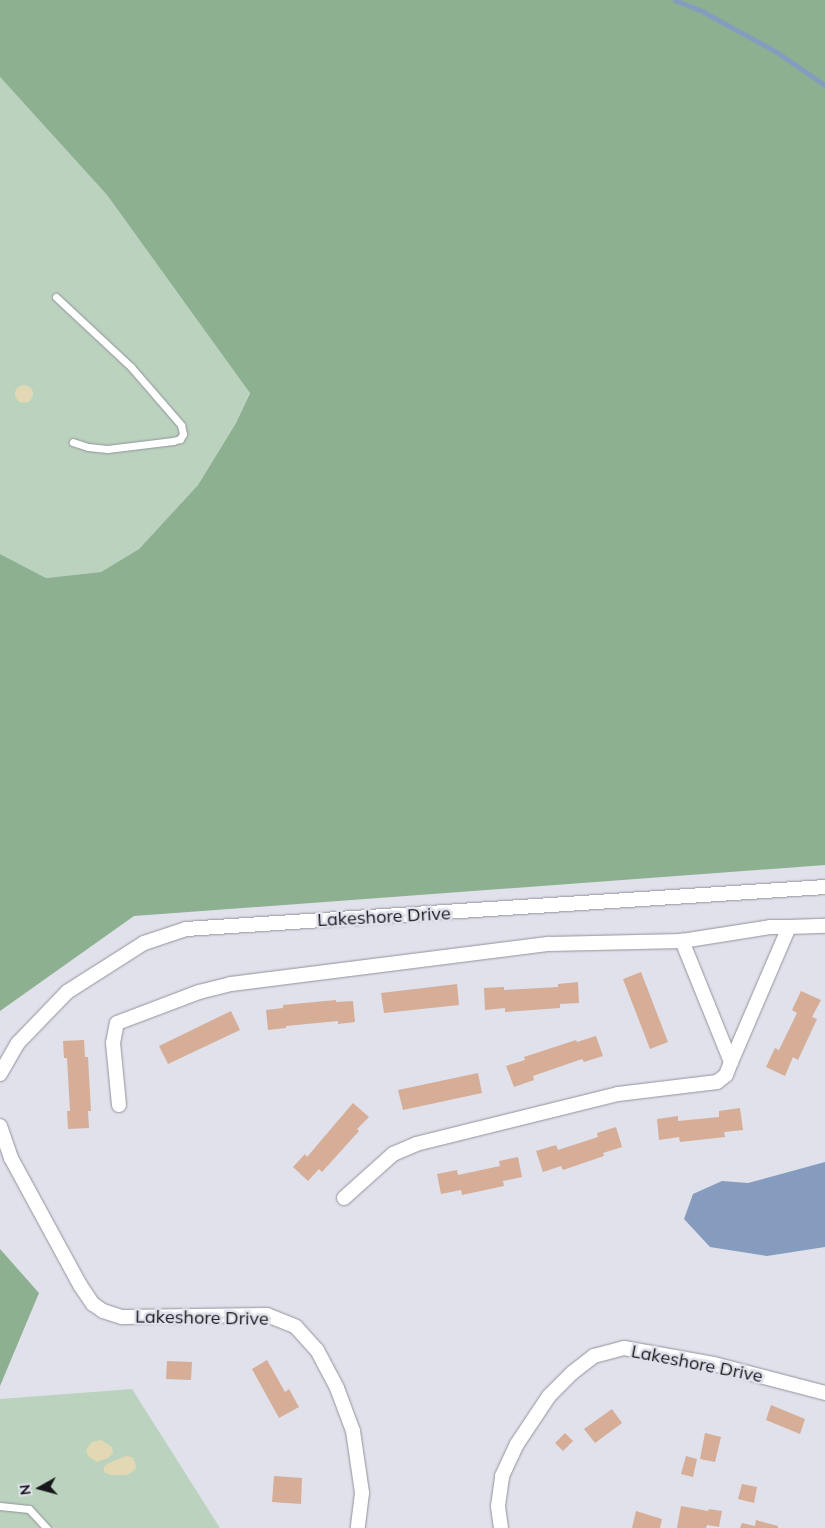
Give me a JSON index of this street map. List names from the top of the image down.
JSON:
{
  "streets": {
    "street": ["Lakeshore Drive"]
  },
  "north": "left"
}
